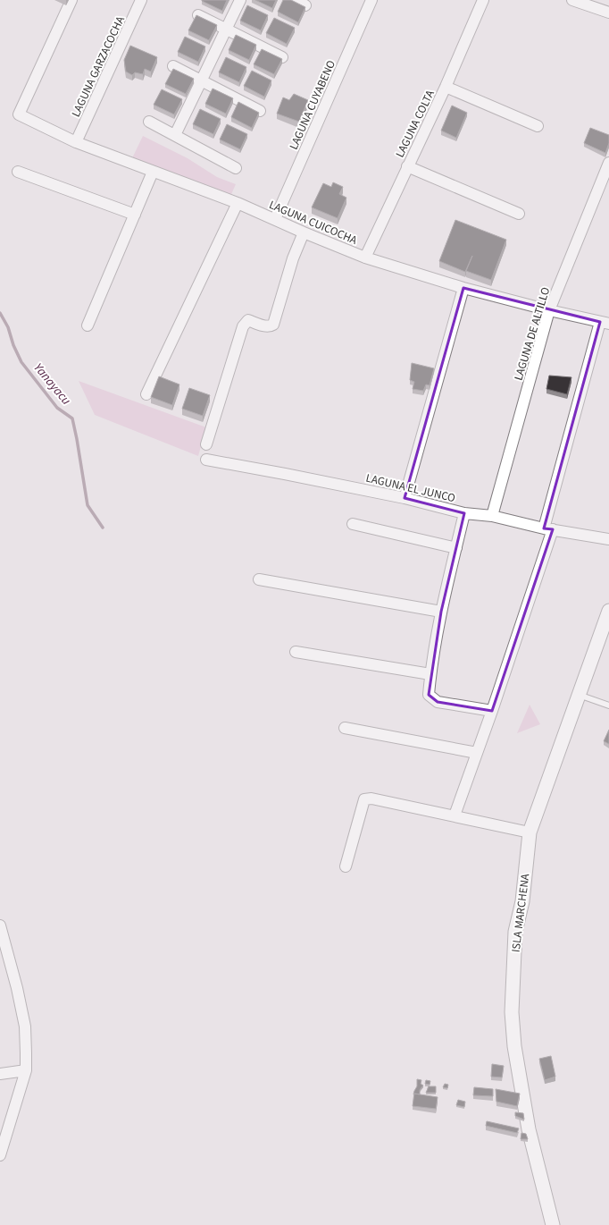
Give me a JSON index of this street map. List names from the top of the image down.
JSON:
{
  "streets": {
    "street": [
      "LAGUNA GARZACOCHA",
      "LAGUNA CUYABENO",
      "LAGUNA COLTA",
      "LAGUNA CUICOCHA",
      "LAGUNA DE ALTILLO",
      "LAGUNA EL JUNCO",
      "ISLA MARCHENA"
    ]
  },
  "crossings": [
    ["LAGUNA GARZACOCHA", "LAGUNA CUICOCHA"],
    ["LAGUNA CUYABENO", "LAGUNA CUICOCHA"],
    ["LAGUNA COLTA", "LAGUNA CUICOCHA"],
    ["LAGUNA CUICOCHA", "LAGUNA DE ALTILLO"],
    ["LAGUNA DE ALTILLO", "LAGUNA EL JUNCO"]
  ],
  "water": ["Yanayacu"]
}
